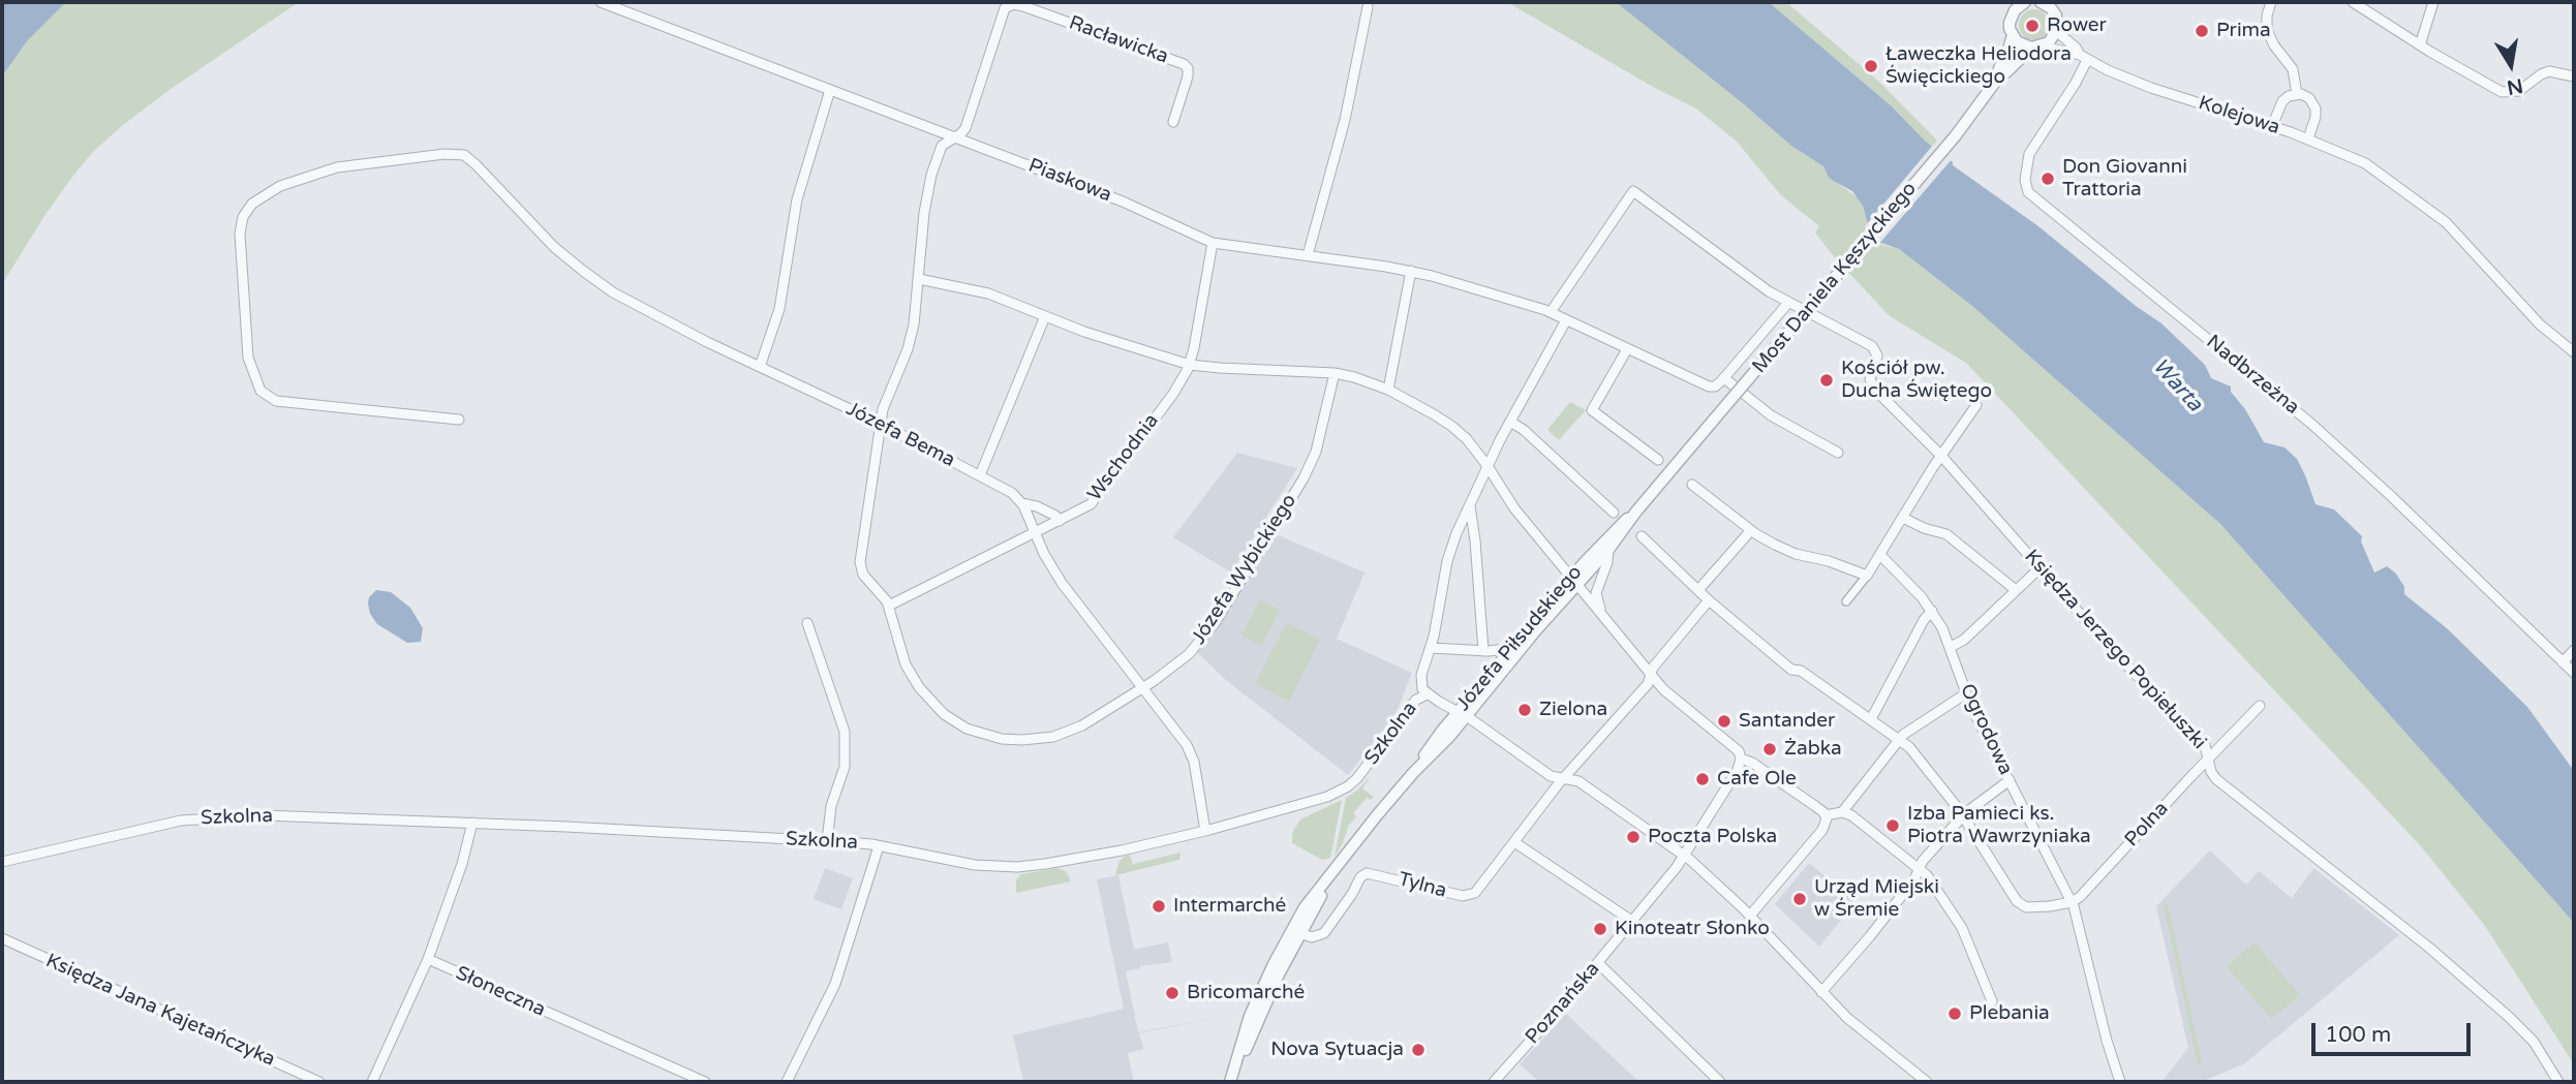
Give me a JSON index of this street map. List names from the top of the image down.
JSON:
{
  "streets": {
    "street": [
      "Racławicka",
      "Kolejowa",
      "Piaskowa",
      "Most Daniela Kęszyckiego",
      "Nadbrzeżna",
      "Józefa Bema",
      "Wschodnia",
      "Józefa Wybickiego",
      "Józefa Piłsudskiego",
      "Księdza Jerzego Popiełuszki",
      "Ogrodowa",
      "Szkolna",
      "Polna",
      "Tylna",
      "Słoneczna",
      "Poznańska",
      "Księdza Jana Kajetańczyka"
    ]
  },
  "crossings": [
    ["Racławicka", "Piaskowa"],
    ["Racławicka", "Józefa Wybickiego"],
    ["Kolejowa", "Nadbrzeżna"],
    ["Piaskowa", "Wschodnia"],
    ["Piaskowa", "Józefa Wybickiego"],
    ["Most Daniela Kęszyckiego", "Józefa Piłsudskiego"],
    ["Józefa Bema", "Wschodnia"],
    ["Józefa Bema", "Józefa Wybickiego"],
    ["Józefa Bema", "Szkolna"],
    ["Wschodnia", "Józefa Wybickiego"],
    ["Józefa Piłsudskiego", "Szkolna"],
    ["Józefa Piłsudskiego", "Tylna"],
    ["Księdza Jerzego Popiełuszki", "Polna"],
    ["Ogrodowa", "Polna"],
    ["Szkolna", "Tylna"],
    ["Szkolna", "Poznańska"]
  ],
  "water": ["Warta"],
  "places": [
    "Rower",
    "Prima",
    "Ławeczka Heliodora Święcickiego",
    "Don Giovanni Trattoria",
    "Kościół pw. Ducha Świętego",
    "Zielona",
    "Santander",
    "Żabka",
    "Cafe Ole",
    "Izba Pamieci ks. Piotra Wawrzyniaka",
    "Poczta Polska",
    "Urząd Miejski w Śremie",
    "Intermarché",
    "Kinoteatr Słonko",
    "Bricomarché",
    "Plebania",
    "Nova Sytuacja"
  ],
  "scale_bar": "100 m",
  "north": "bottom"
}
